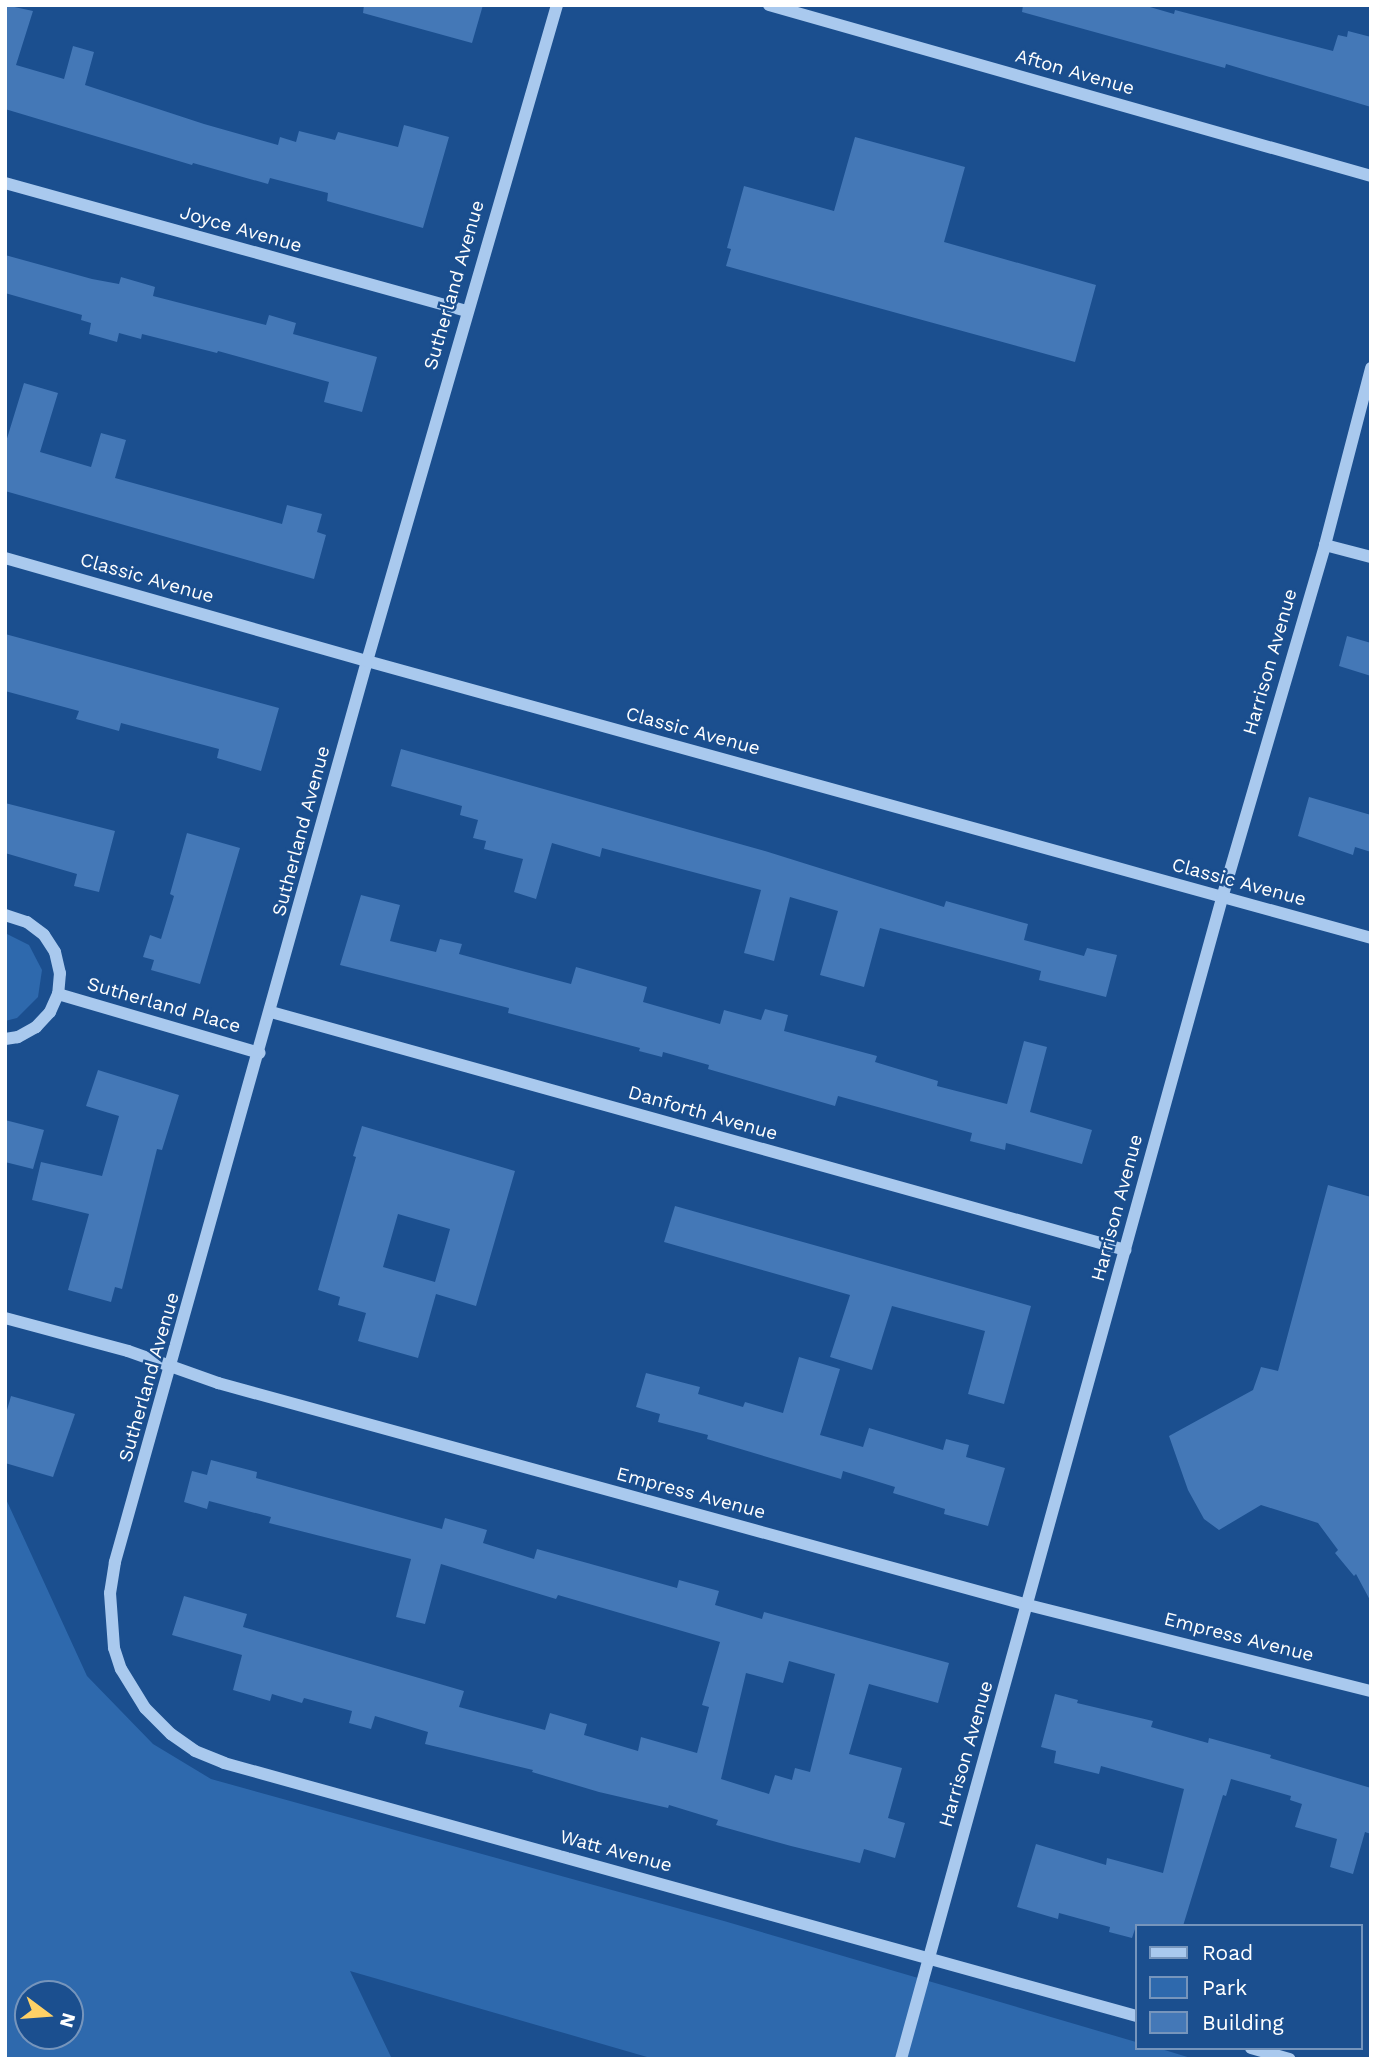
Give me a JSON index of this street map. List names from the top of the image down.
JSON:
{
  "streets": {
    "street": [
      "Afton Avenue",
      "Joyce Avenue",
      "Sutherland Avenue",
      "Classic Avenue",
      "Harrison Avenue",
      "Sutherland Place",
      "Danforth Avenue",
      "Empress Avenue",
      "Watt Avenue"
    ]
  },
  "crossings": [
    ["Joyce Avenue", "Sutherland Avenue"],
    ["Sutherland Avenue", "Classic Avenue"],
    ["Sutherland Avenue", "Sutherland Place"],
    ["Sutherland Avenue", "Danforth Avenue"],
    ["Sutherland Avenue", "Empress Avenue"],
    ["Sutherland Avenue", "Watt Avenue"],
    ["Classic Avenue", "Harrison Avenue"],
    ["Harrison Avenue", "Danforth Avenue"],
    ["Harrison Avenue", "Empress Avenue"],
    ["Harrison Avenue", "Watt Avenue"]
  ],
  "legend": ["Road", "Park", "Building"],
  "north": "right"
}
